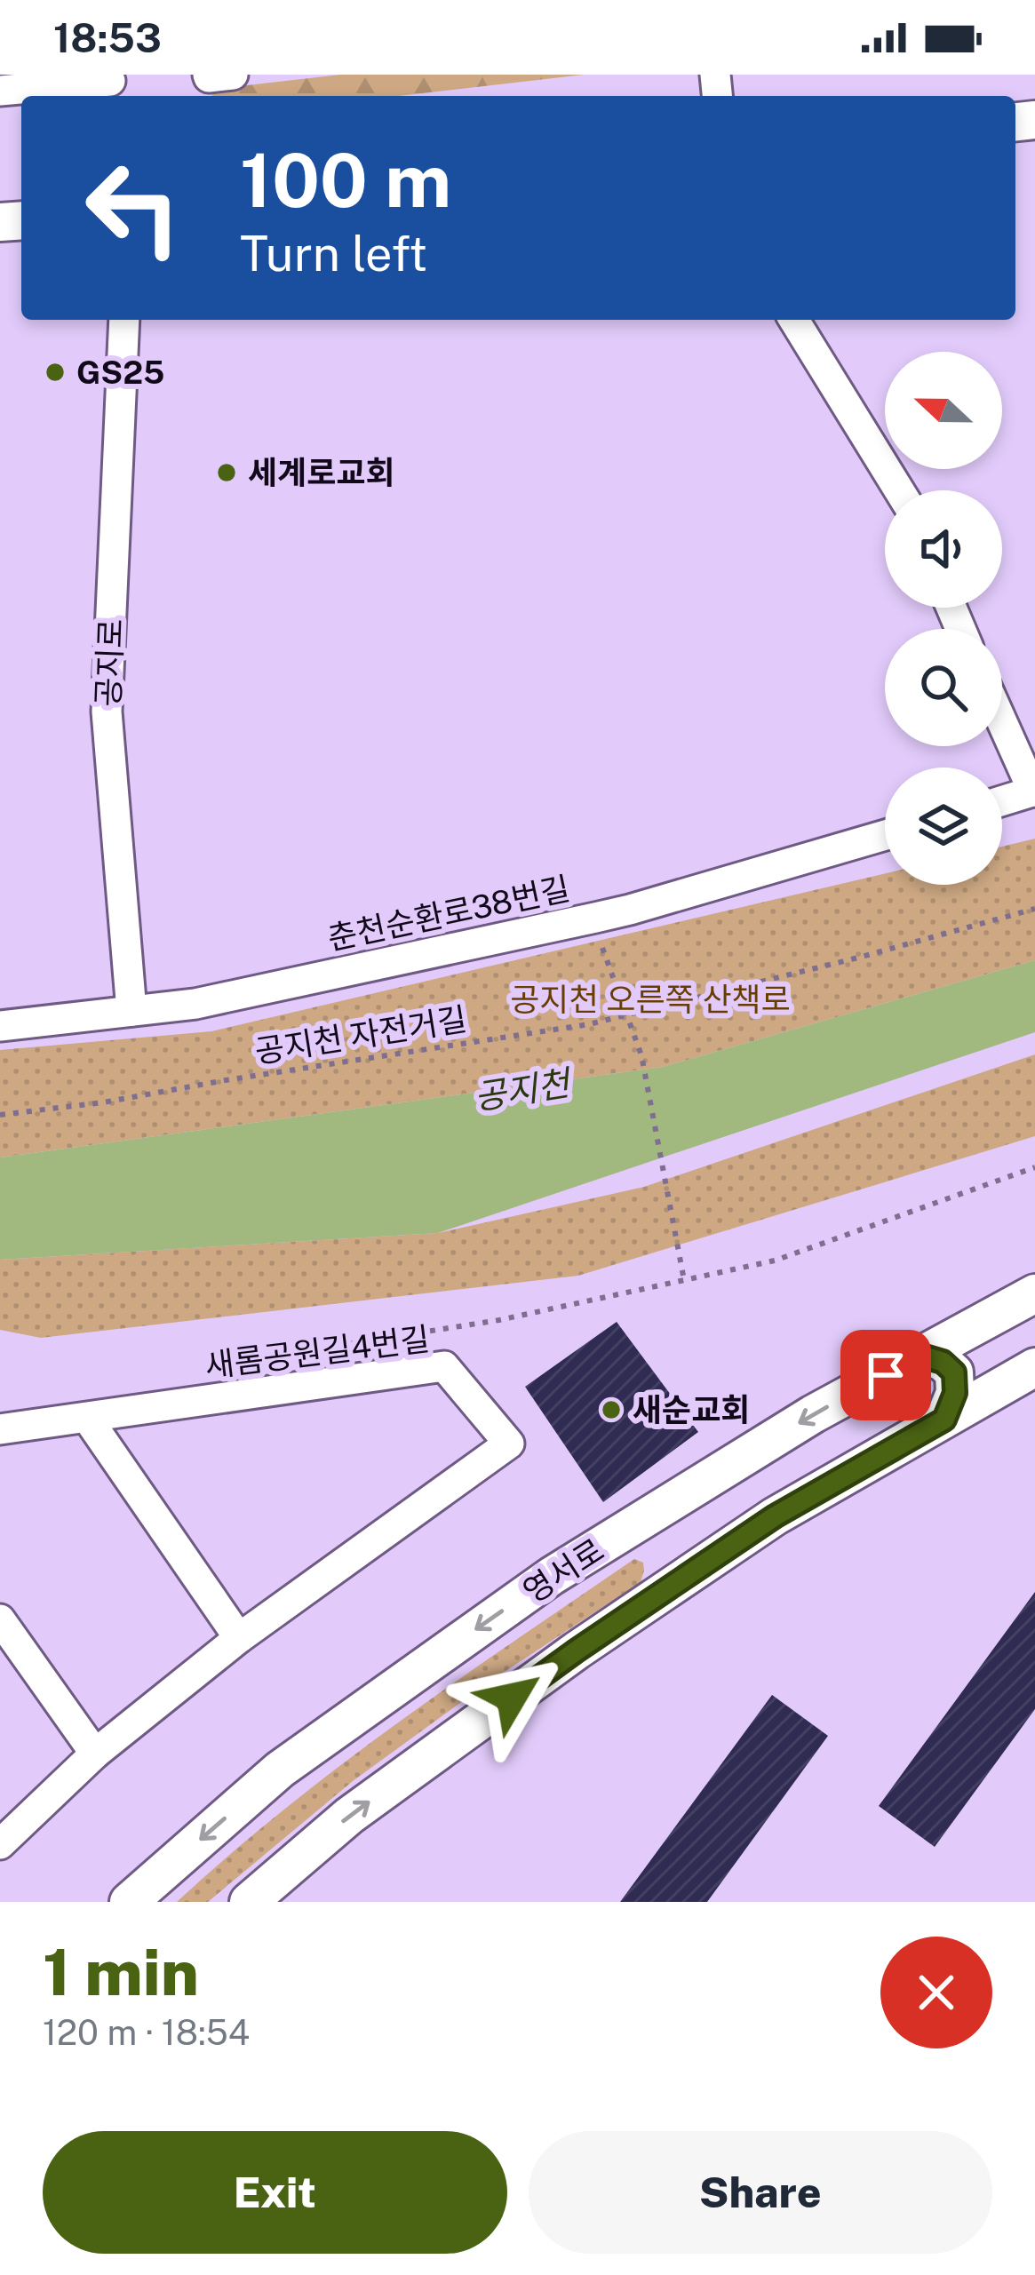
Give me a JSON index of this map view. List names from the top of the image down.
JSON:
{
  "streets": {
    "street": [
      "공지로",
      "춘천순환로38번길",
      "새롬공원길4번길",
      "영서로"
    ],
    "path": ["공지천 자전거길"]
  },
  "crossings": [
    ["공지로", "춘천순환로38번길"]
  ],
  "water": ["공지천"],
  "parks": ["공지천 오른쪽 산책로"],
  "places": ["GS25", "세계로교회", "새순교회"],
  "north": "left",
  "page": {
    "status": "18:53",
    "turn": ["100 m", "Turn left"],
    "heading": ["1 min", "120 m · 18:54"],
    "buttons": ["Exit", "Share"]
  }
}
